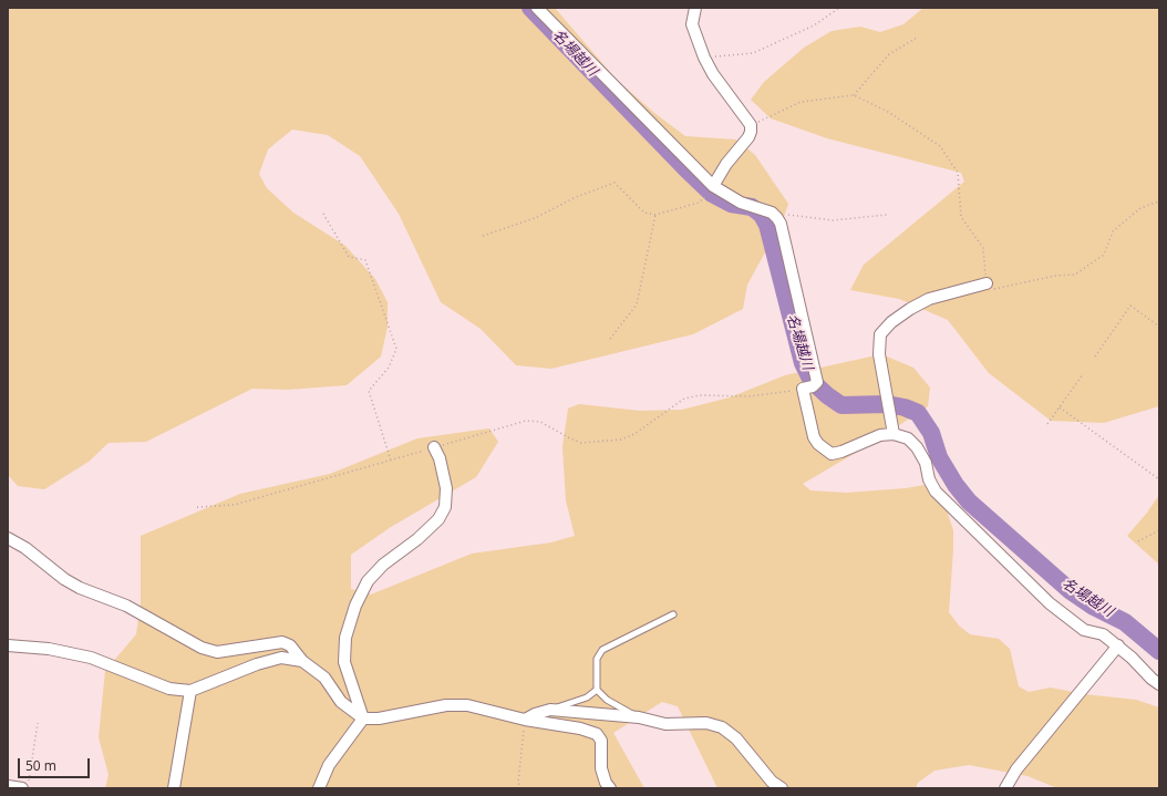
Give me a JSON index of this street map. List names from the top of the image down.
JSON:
{
  "water": ["名場越川"],
  "scale_bar": "50 m"
}
